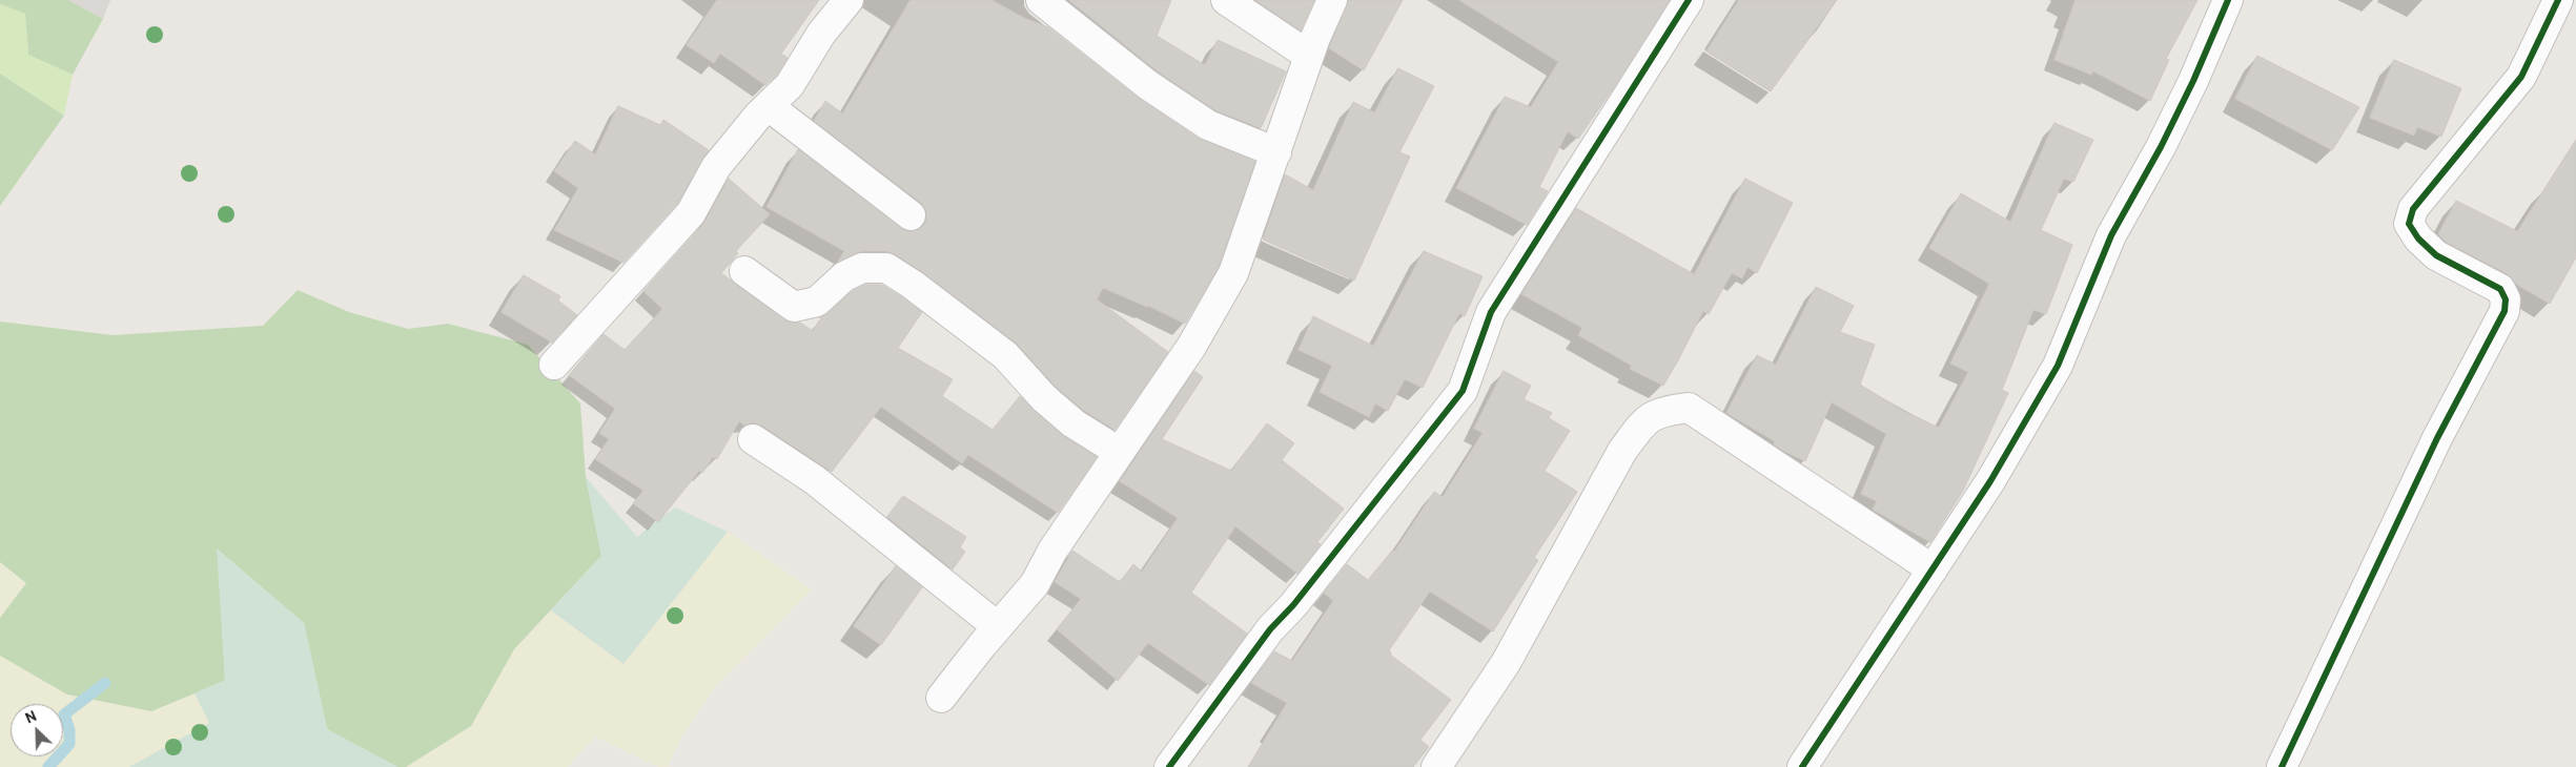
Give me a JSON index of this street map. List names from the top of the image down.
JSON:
{
  "north": "top left"
}
